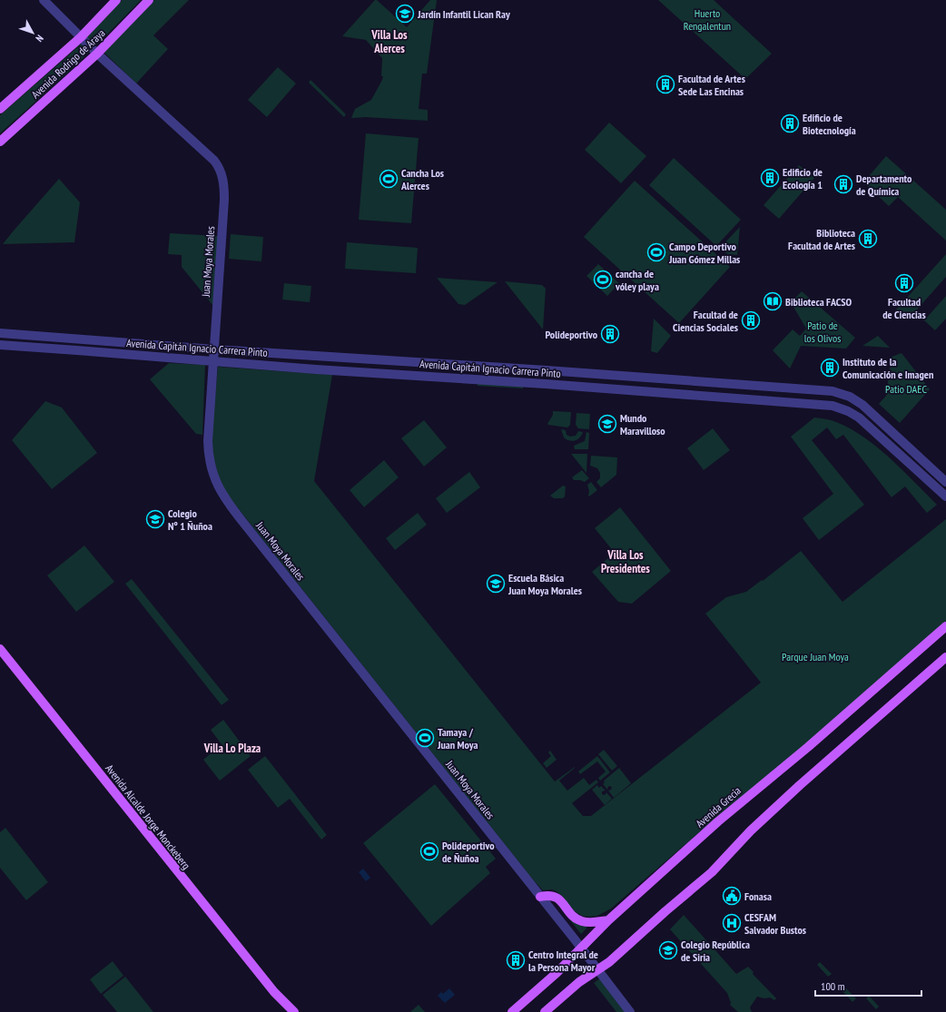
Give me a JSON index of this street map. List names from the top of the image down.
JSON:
{
  "streets": {
    "main road": ["Avenida Rodrigo de Araya", "Avenida Grecia", "Avenida Alcalde Jorge Monckeberg"],
    "street": ["Juan Moya Morales", "Avenida Capitán Ignacio Carrera Pinto"]
  },
  "crossings": [
    ["Avenida Rodrigo de Araya", "Juan Moya Morales"],
    ["Juan Moya Morales", "Avenida Capitán Ignacio Carrera Pinto"],
    ["Juan Moya Morales", "Avenida Grecia"]
  ],
  "districts": ["Villa Los Alerces", "Villa Los Presidentes", "Villa Lo Plaza"],
  "parks": [
    "Huerto Rengalentun",
    "Patio de los Olivos",
    "Patio DAEC",
    "Parque Juan Moya"
  ],
  "places": {
    "school or university": [
      "Jardín Infantil Lican Ray",
      "Mundo Maravilloso",
      "Colegio Nº 1 Ñuñoa",
      "Escuela Básica Juan Moya Morales",
      "Colegio República de Siria"
    ],
    "building": [
      "Facultad de Artes Sede Las Encinas",
      "Edificio de Biotecnología",
      "Edificio de Ecología 1",
      "Departamento de Química",
      "Biblioteca Facultad de Artes",
      "Facultad de Ciencias",
      "Facultad de Ciencias Sociales",
      "Polideportivo",
      "Instituto de la Comunicación e Imagen",
      "Centro Integral de la Persona Mayor"
    ],
    "sports": [
      "Cancha Los Alerces",
      "Campo Deportivo Juan Gómez Millas",
      "cancha de vóley playa",
      "Tamaya / Juan Moya",
      "Polideportivo de Ñuñoa"
    ],
    "library": ["Biblioteca FACSO"],
    "public building": ["Fonasa"],
    "hospital": ["CESFAM Salvador Bustos"]
  },
  "scale_bar": "100 m",
  "north": "bottom right"
}
